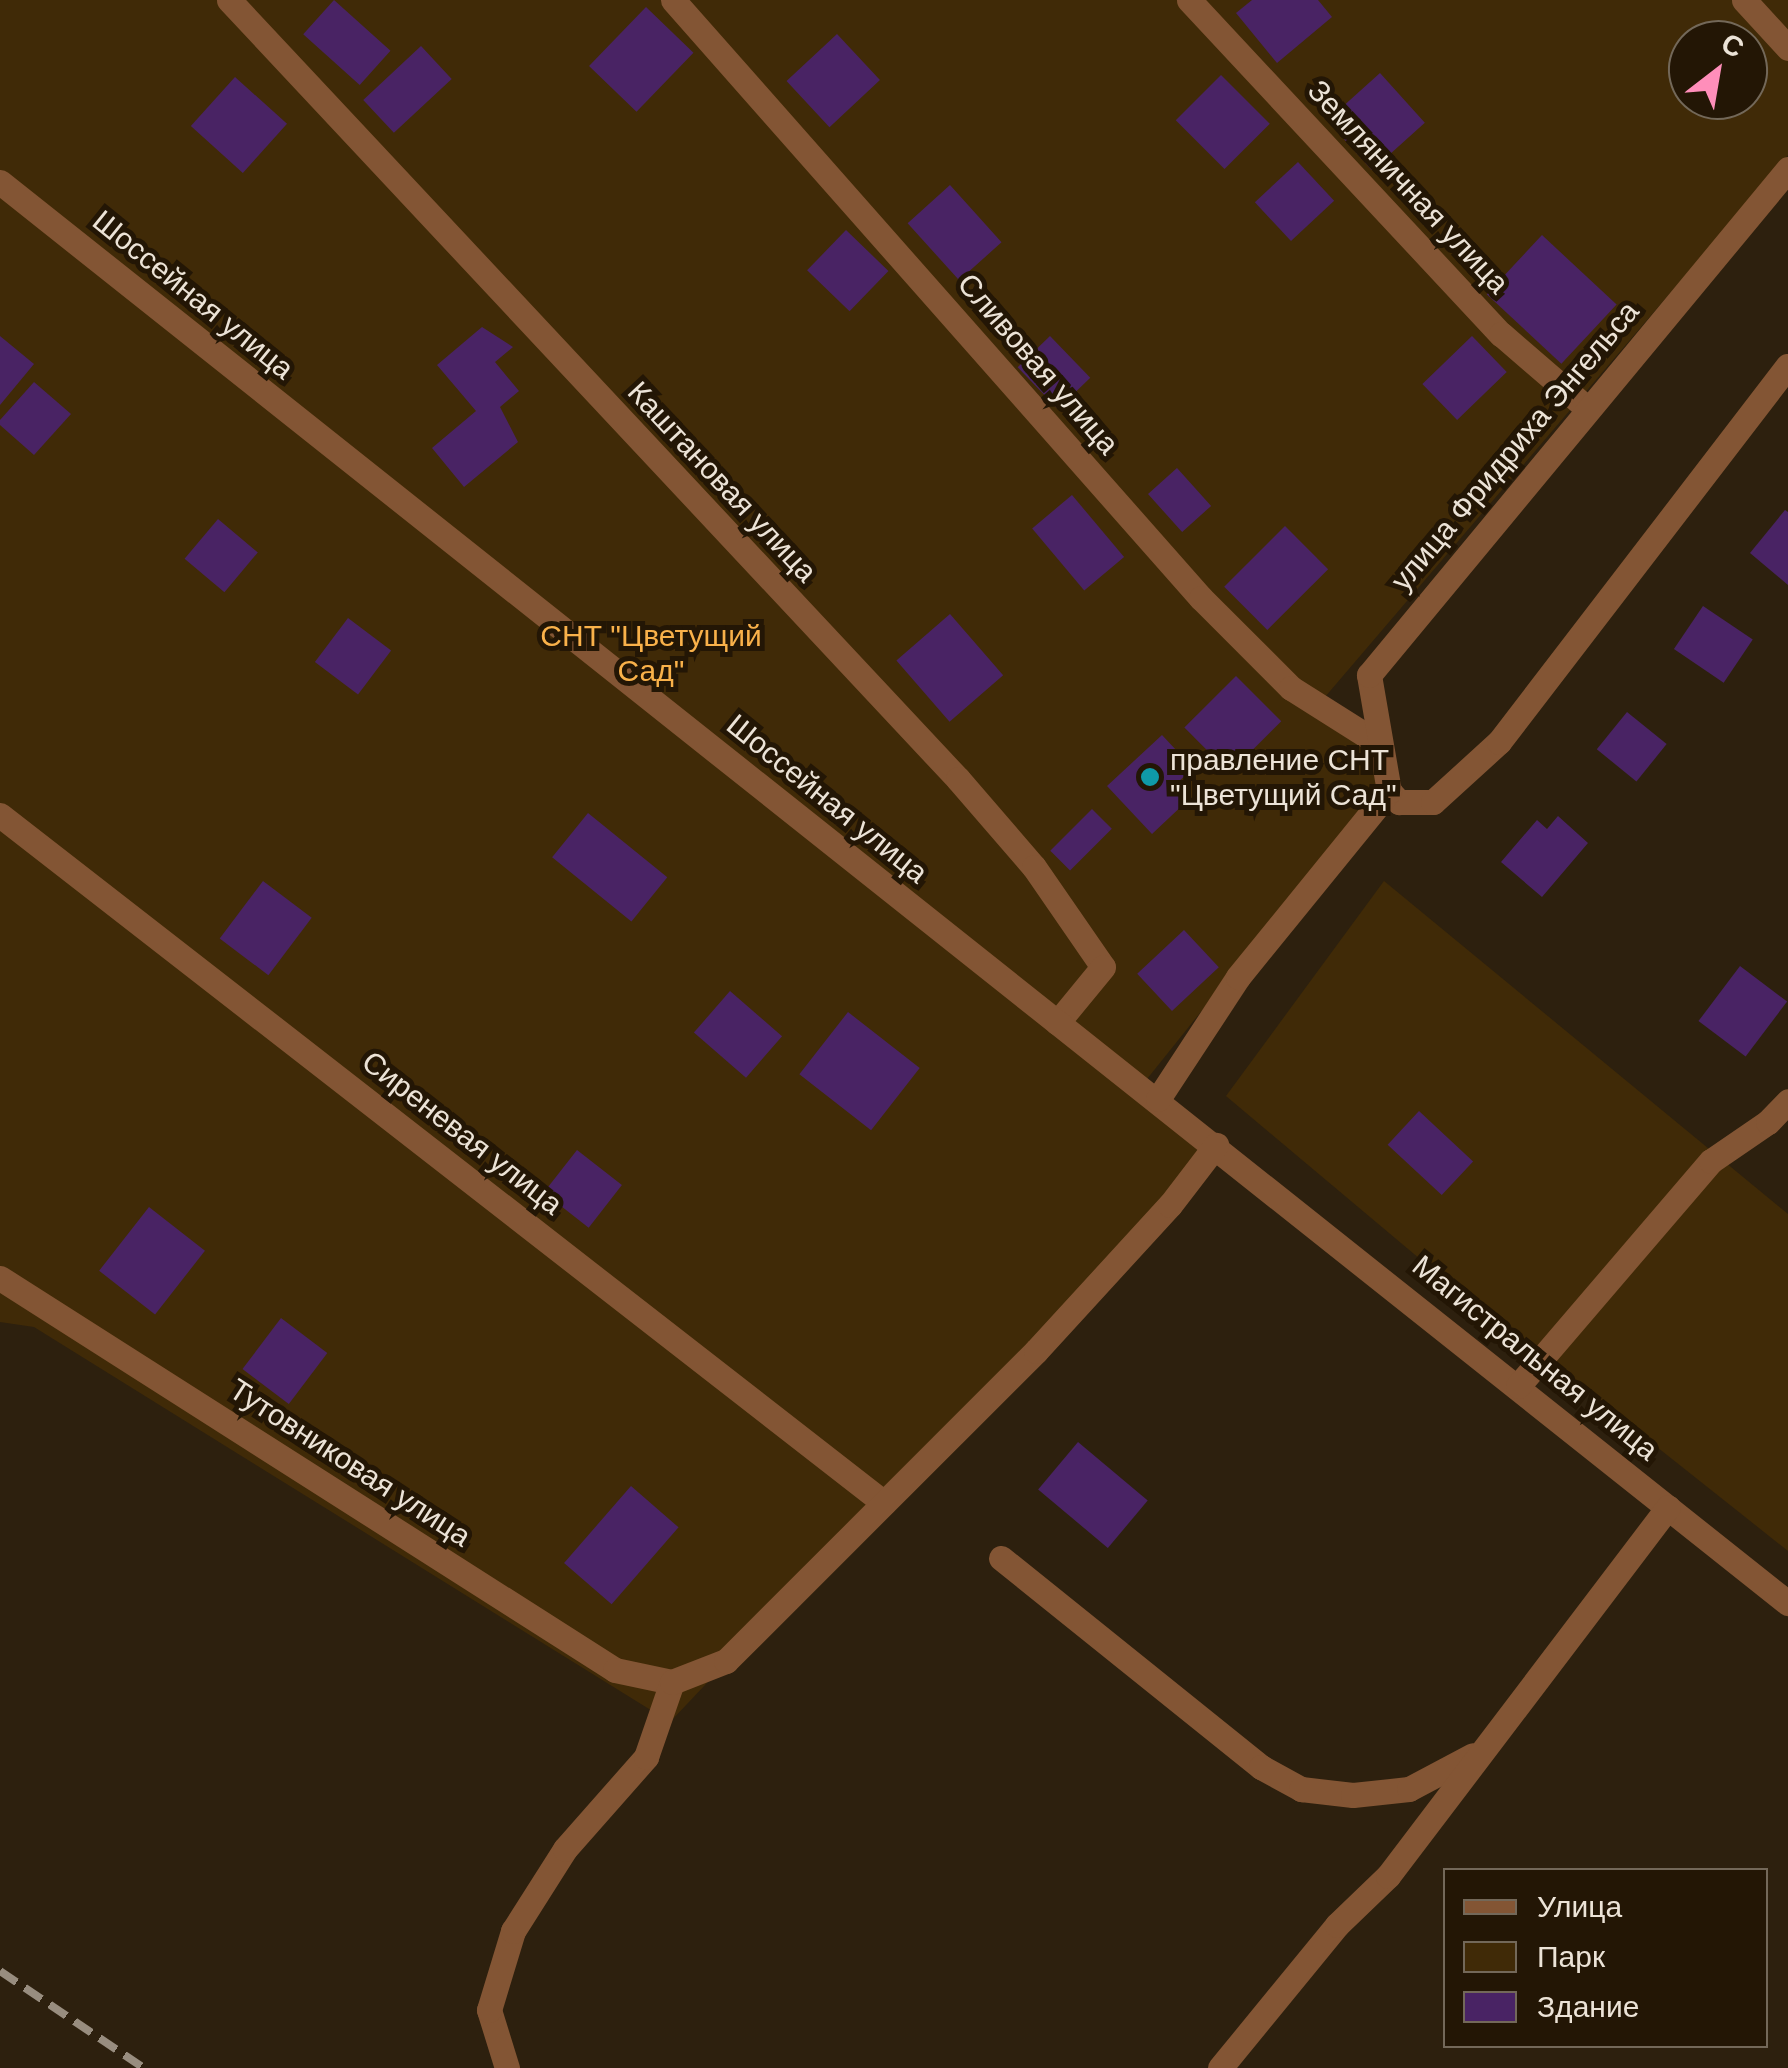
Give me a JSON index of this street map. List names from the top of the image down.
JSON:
{
  "streets": {
    "street": [
      "Земляничная улица",
      "Шоссейная улица",
      "Сливовая улица",
      "улица Фридриха Энгельса",
      "Каштановая улица",
      "Сиреневая улица",
      "Магистральная улица",
      "Тутовниковая улица"
    ]
  },
  "crossings": [
    ["Земляничная улица", "улица Фридриха Энгельса"],
    ["Шоссейная улица", "Каштановая улица"],
    ["Шоссейная улица", "Магистральная улица"],
    ["Сливовая улица", "улица Фридриха Энгельса"]
  ],
  "parks": ["СНТ \"Цветущий Сад\""],
  "places": ["правление СНТ \"Цветущий Сад\""],
  "legend": ["Улица", "Парк", "Здание"],
  "north": "top right"
}
